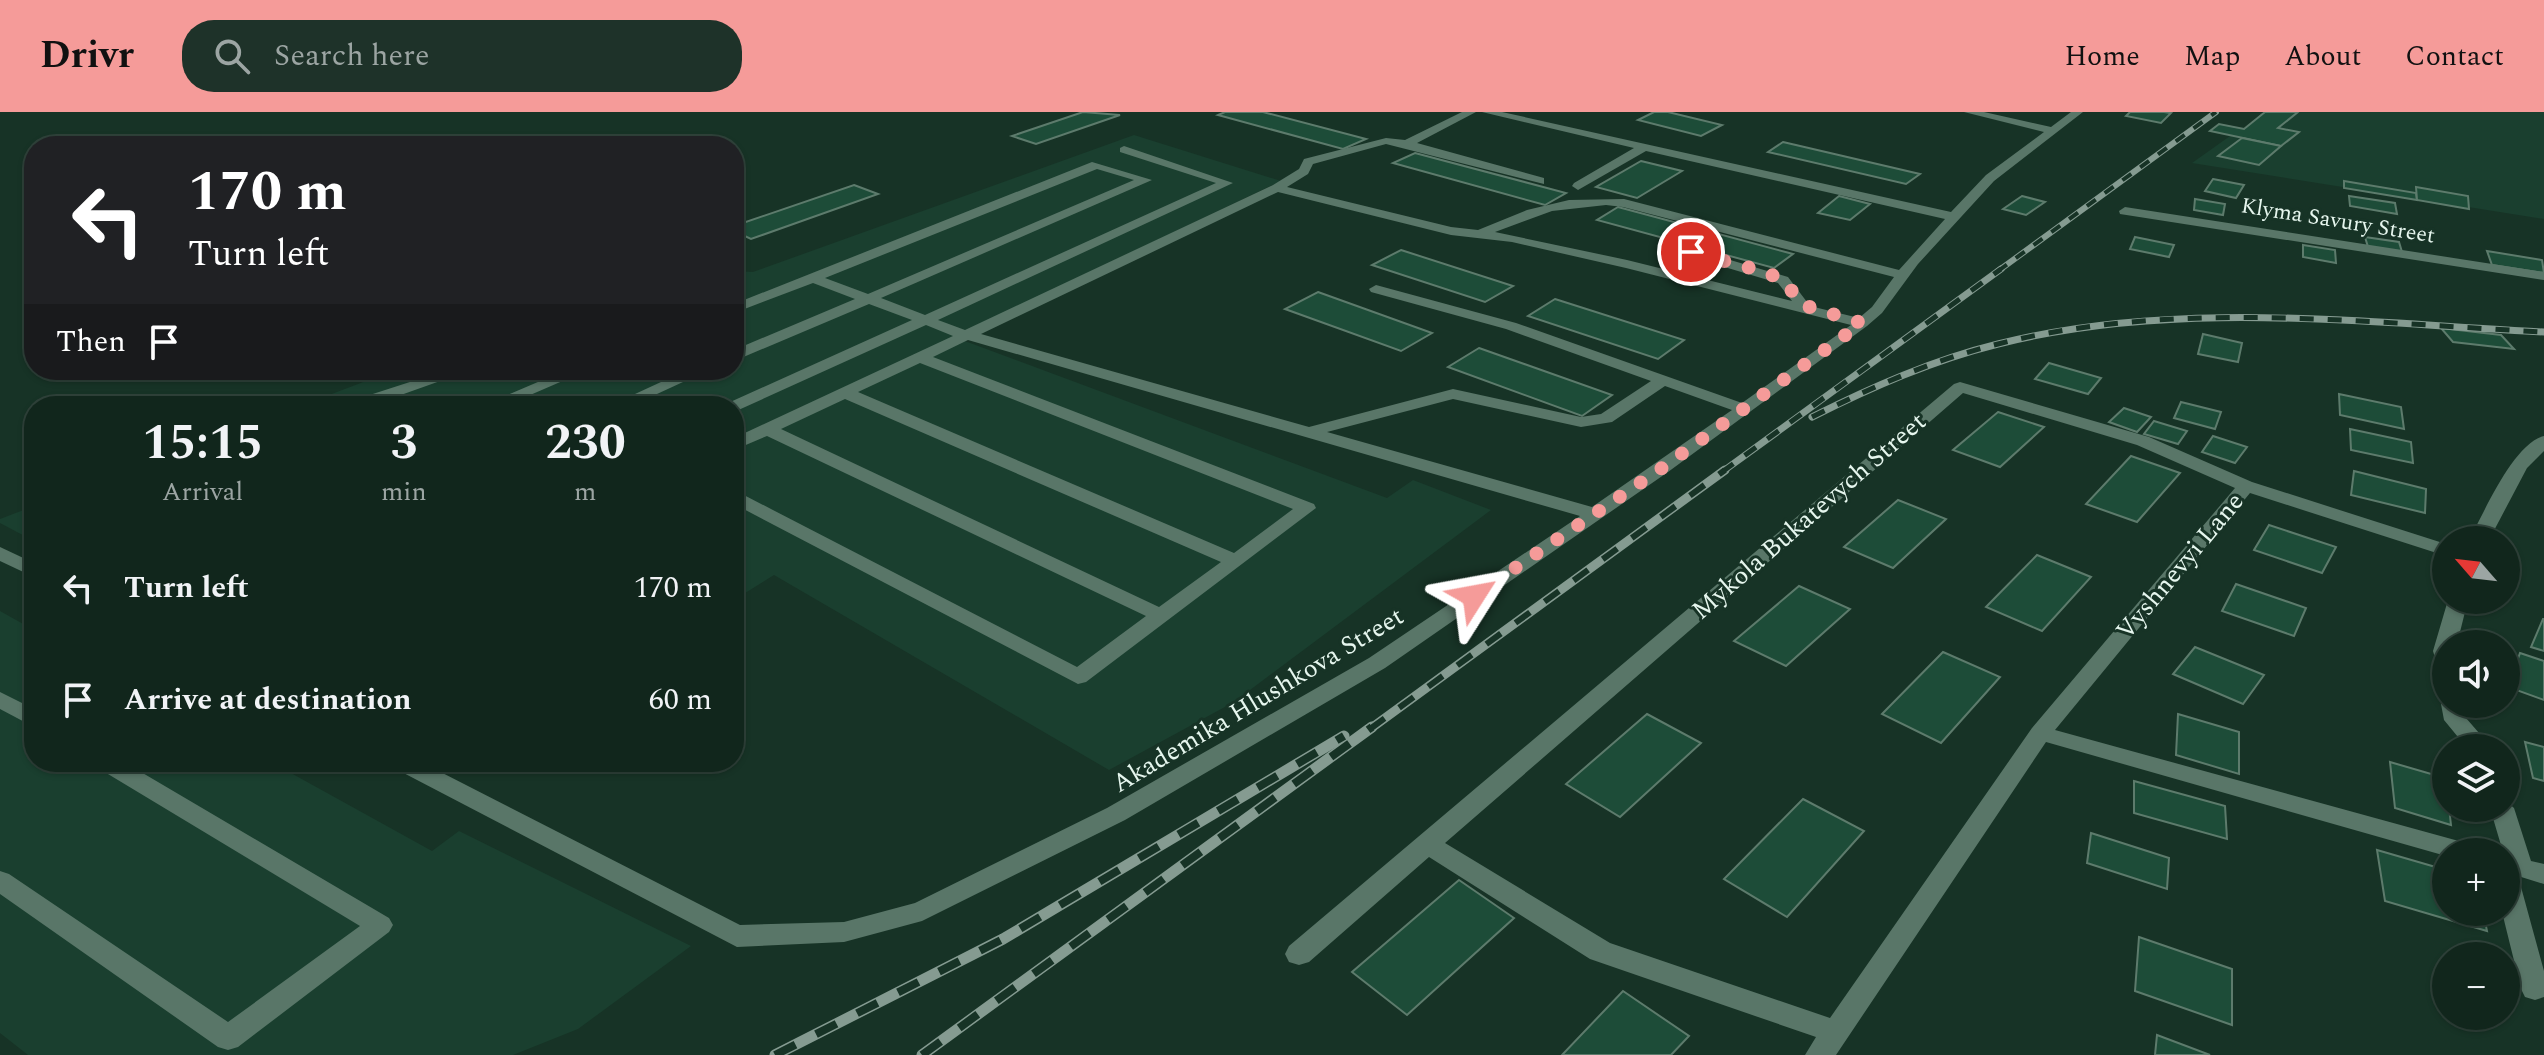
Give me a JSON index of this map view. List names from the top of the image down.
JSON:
{
  "streets": {
    "street": [
      "Klyma Savury Street",
      "Mykola Bukatevych Street",
      "Vyshnevyi Lane",
      "Akademika Hlushkova Street"
    ]
  },
  "crossings": [
    ["Mykola Bukatevych Street", "Vyshnevyi Lane"]
  ],
  "north": "top left",
  "page": {
    "header": "Drivr",
    "search": "Search here",
    "nav": [
      "Home",
      "Map",
      "About",
      "Contact"
    ],
    "turn": ["170 m", "Turn left"],
    "then": "Then",
    "eta": [
      "15:15",
      "Arrival",
      "3",
      "min",
      "230",
      "m"
    ],
    "map_buttons": ["+", "−"],
    "list": [
      {
        "name": "Turn left",
        "value": "170 m"
      },
      {
        "name": "Arrive at destination",
        "value": "60 m"
      }
    ]
  }
}
